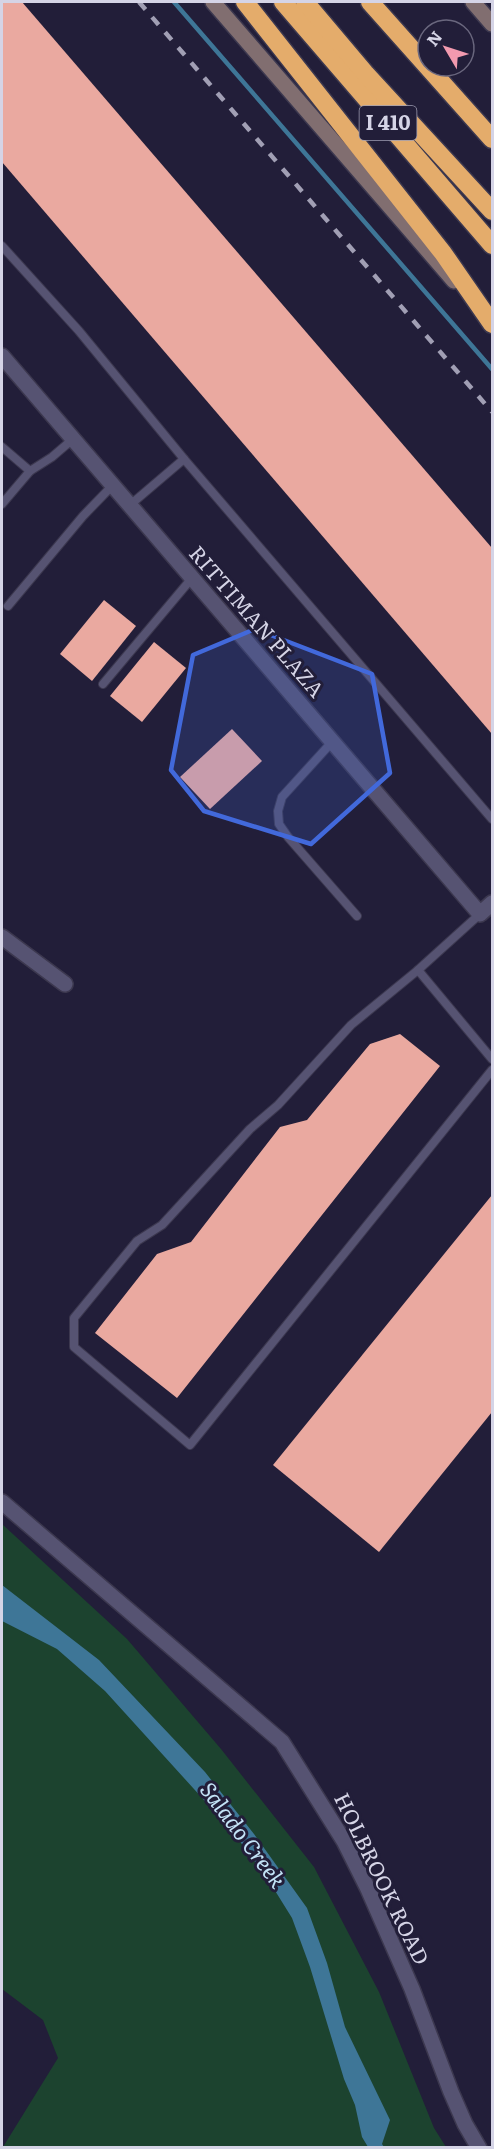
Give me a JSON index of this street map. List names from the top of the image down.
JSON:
{
  "streets": {
    "highway": ["I 410"],
    "street": ["RITTIMAN PLAZA", "HOLBROOK ROAD"]
  },
  "water": ["Salado Creek"],
  "north": "top left"
}
